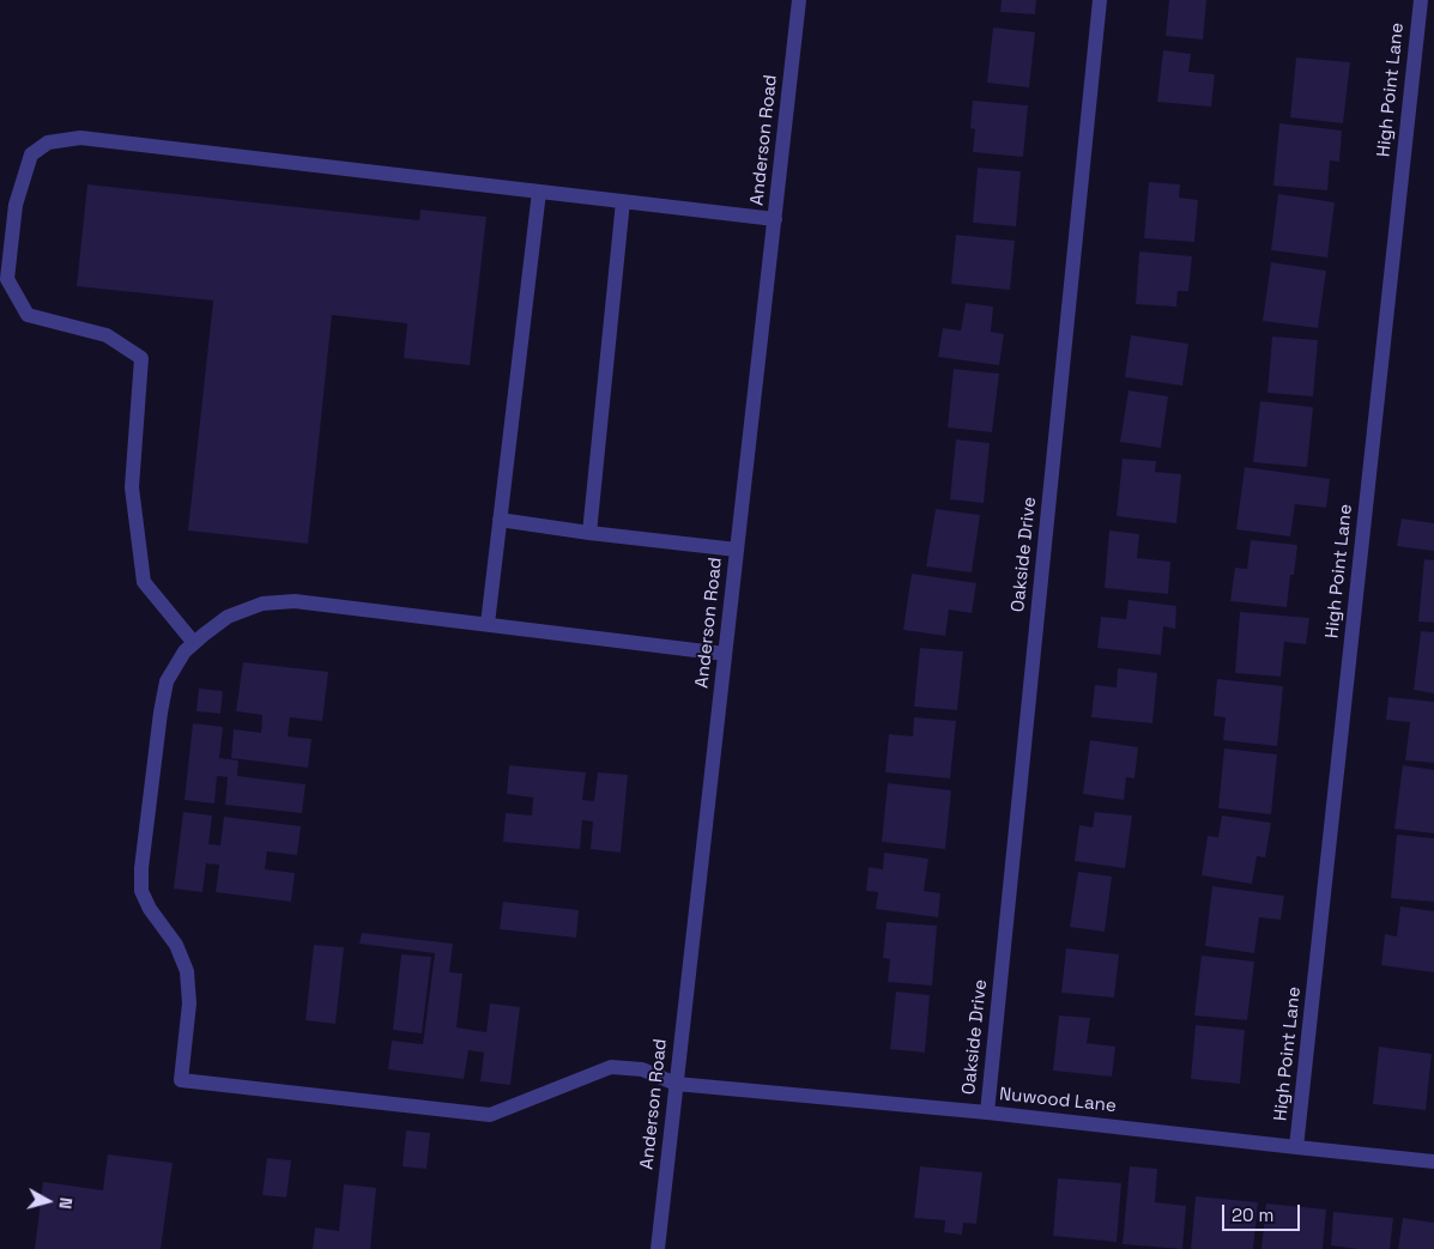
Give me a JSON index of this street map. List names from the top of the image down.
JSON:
{
  "streets": {
    "street": [
      "High Point Lane",
      "Anderson Road",
      "Oakside Drive",
      "Nuwood Lane"
    ]
  },
  "crossings": [
    ["High Point Lane", "Nuwood Lane"],
    ["Anderson Road", "Nuwood Lane"],
    ["Oakside Drive", "Nuwood Lane"]
  ],
  "scale_bar": "20 m",
  "north": "right"
}
